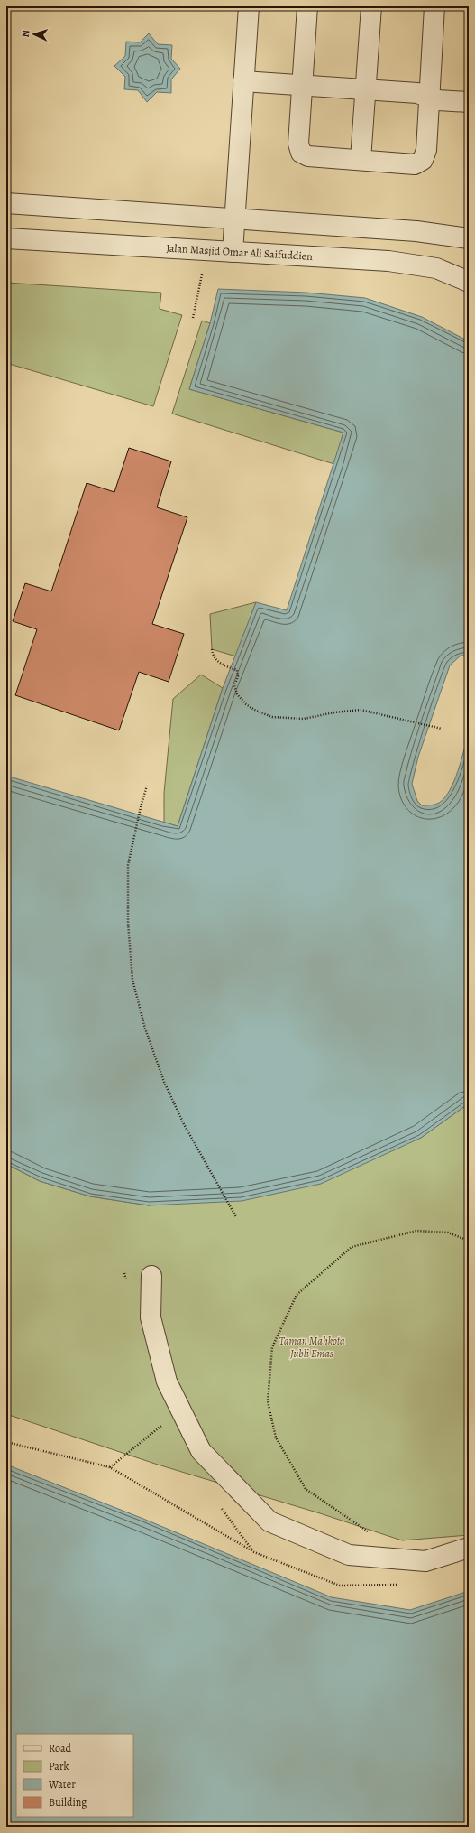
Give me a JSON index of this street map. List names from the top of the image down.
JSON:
{
  "streets": {
    "street": ["Jalan Masjid Omar Ali Saifuddien"]
  },
  "parks": ["Taman Mahkota Jubli Emas"],
  "legend": [
    "Road",
    "Park",
    "Water",
    "Building"
  ],
  "north": "left"
}
